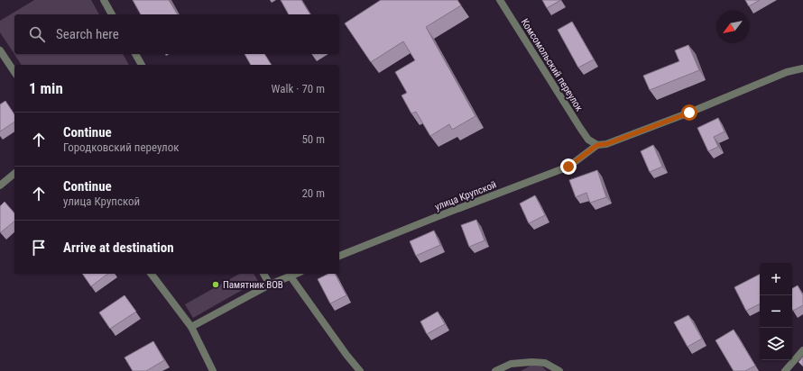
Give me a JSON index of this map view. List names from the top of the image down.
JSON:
{
  "streets": {
    "street": ["Комсомольский переулок", "улица Крупской"]
  },
  "crossings": [
    ["Комсомольский переулок", "улица Крупской"]
  ],
  "places": ["Памятник ВОВ"],
  "north": "bottom left",
  "page": {
    "search": "Search here",
    "heading": ["1 min", "Walk · 70 m"],
    "list": [
      ["Continue", "Городковский переулок", "50 m"],
      ["Continue", "улица Крупской", "20 m"],
      "Arrive at destination"
    ],
    "map_buttons": ["+", "−"]
  }
}
